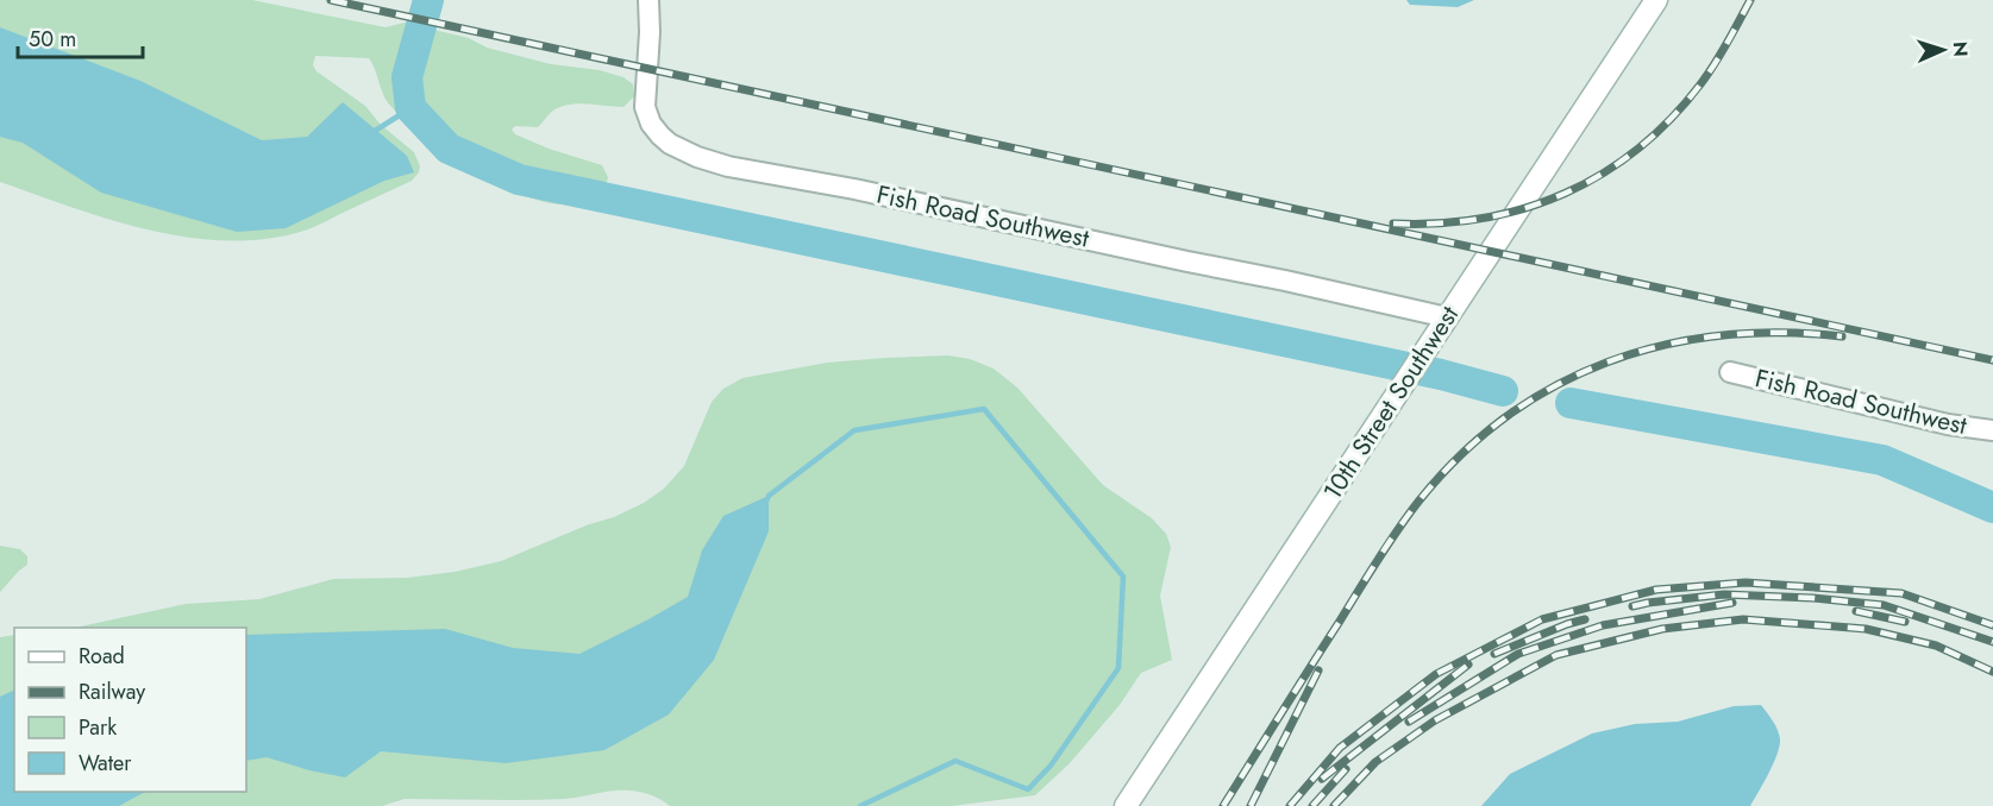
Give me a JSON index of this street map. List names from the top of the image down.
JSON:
{
  "streets": {
    "main road": ["10th Street Southwest"],
    "street": ["Fish Road Southwest"]
  },
  "crossings": [
    ["Fish Road Southwest", "10th Street Southwest"]
  ],
  "legend": [
    "Road",
    "Railway",
    "Park",
    "Water"
  ],
  "scale_bar": "50 m",
  "north": "right"
}
